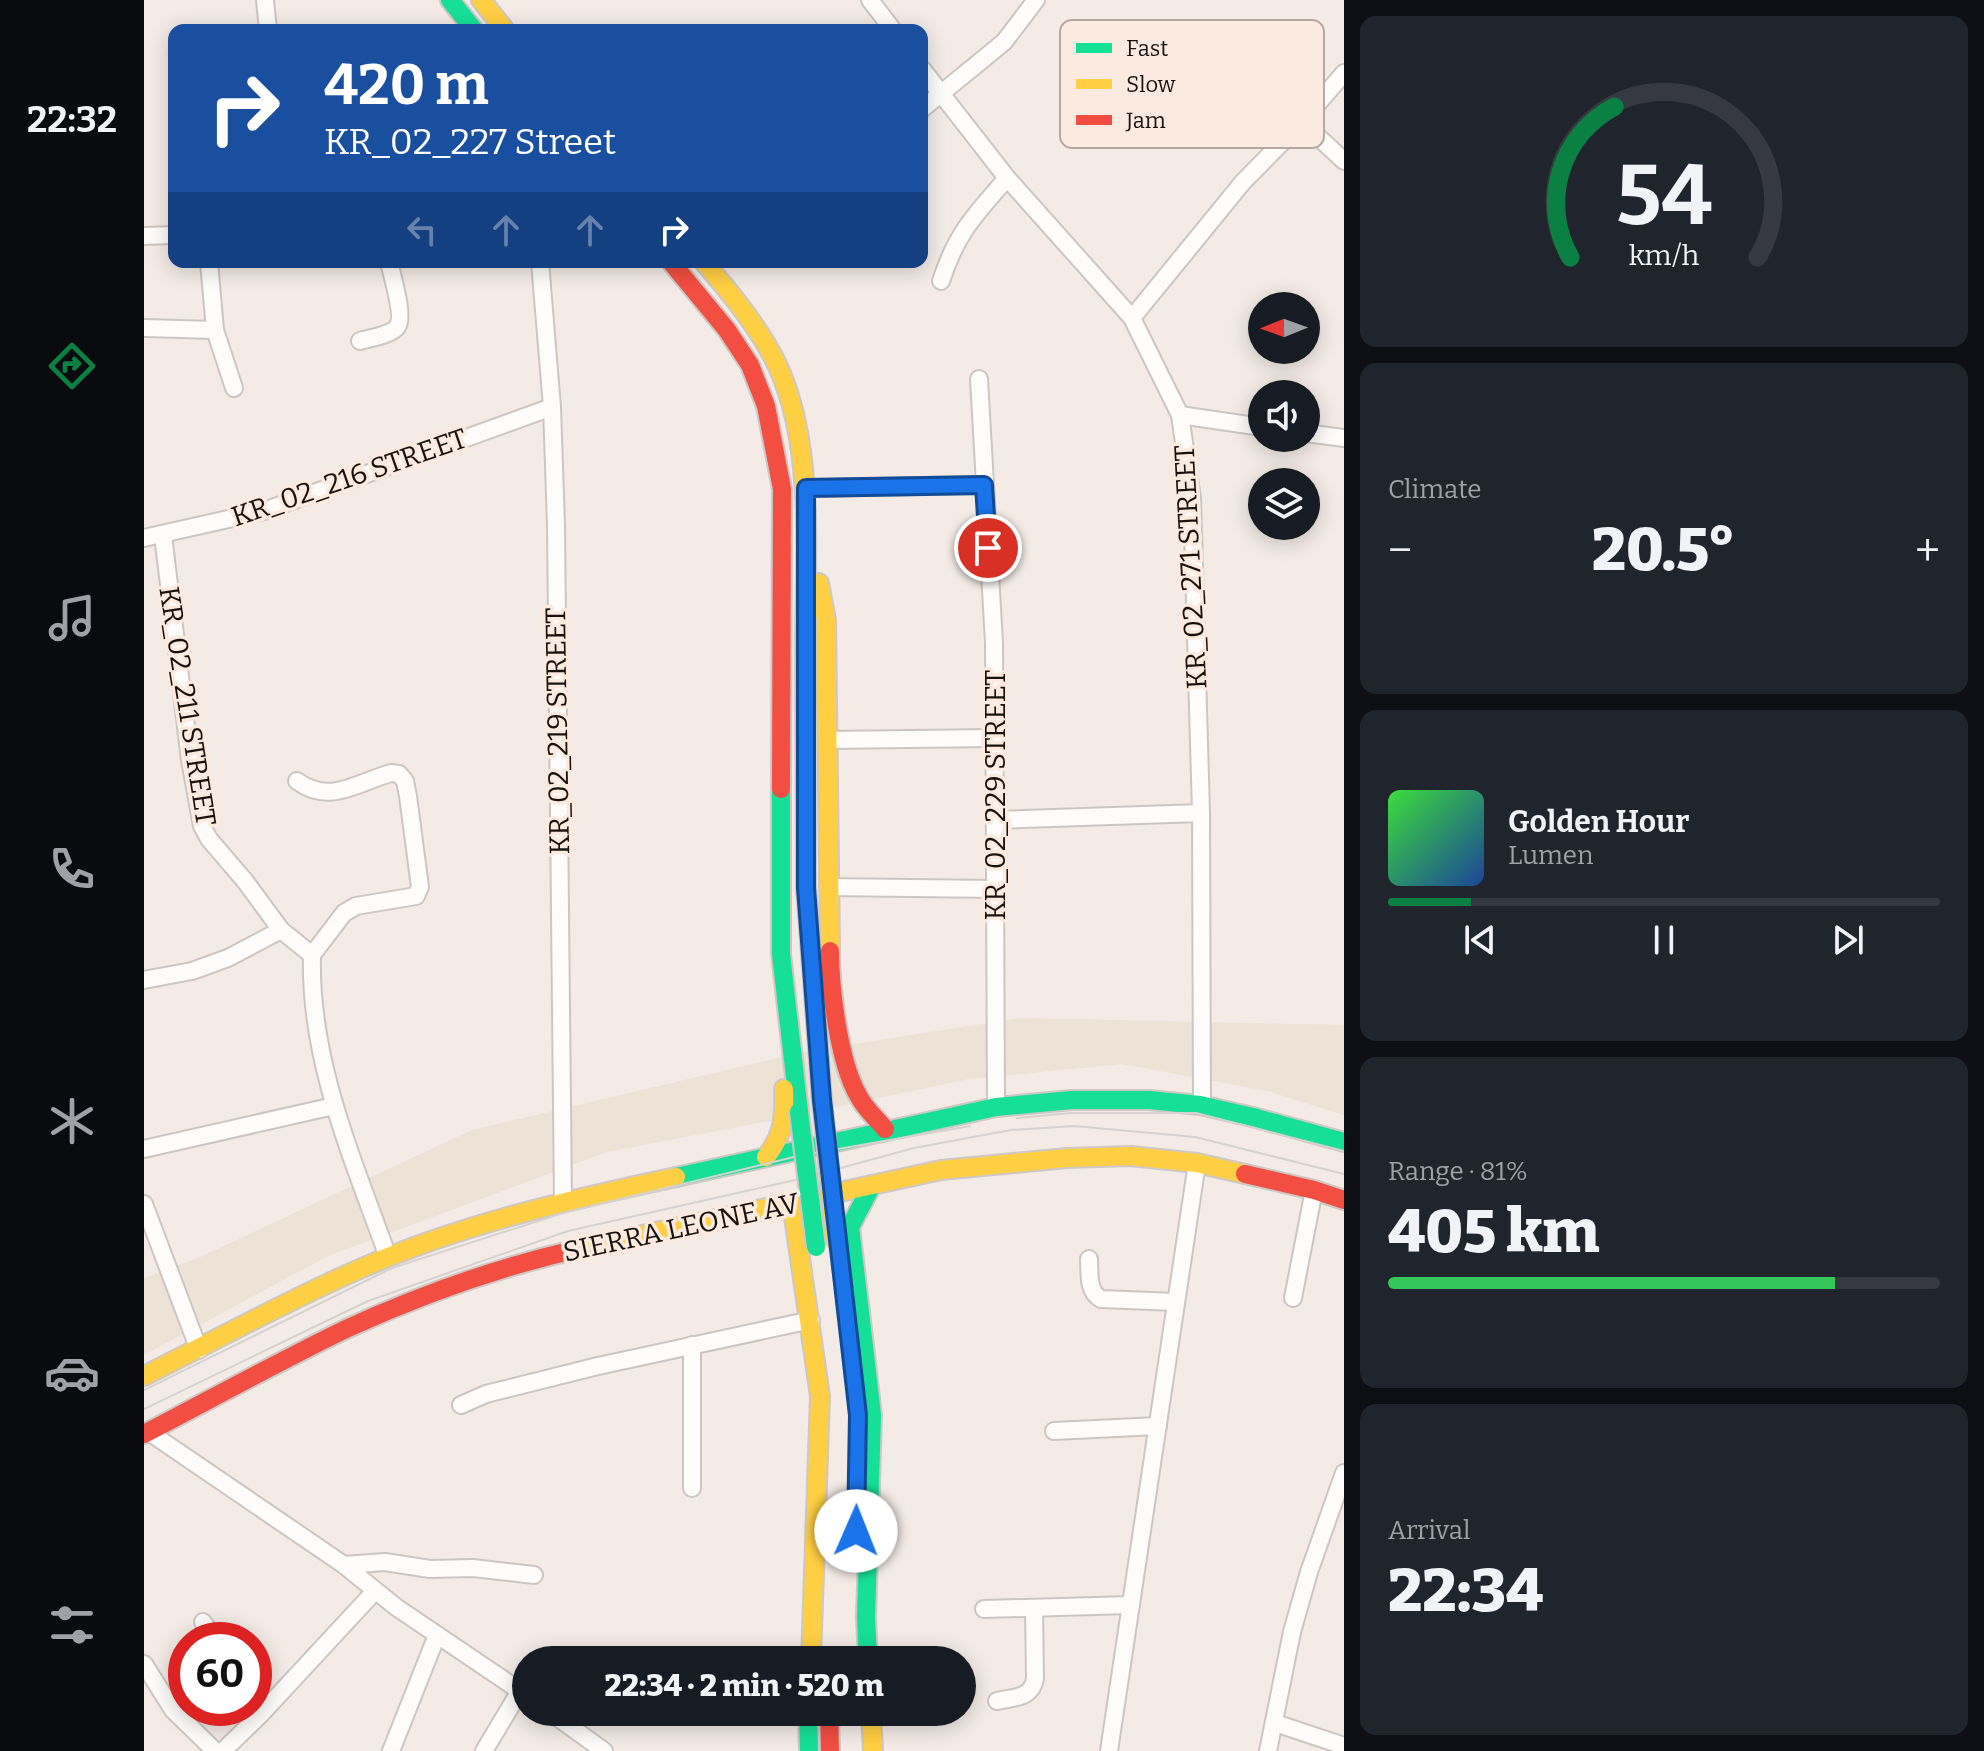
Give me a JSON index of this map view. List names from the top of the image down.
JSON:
{
  "streets": {
    "main road": ["SIERRA LEONE AV"],
    "street": [
      "KR_02_216 STREET",
      "KR_02_271 STREET",
      "KR_02_211 STREET",
      "KR_02_219 STREET",
      "KR_02_229 STREET"
    ]
  },
  "crossings": [
    ["KR_02_216 STREET", "KR_02_211 STREET"],
    ["KR_02_216 STREET", "KR_02_219 STREET"],
    ["KR_02_271 STREET", "SIERRA LEONE AV"],
    ["KR_02_219 STREET", "SIERRA LEONE AV"],
    ["KR_02_229 STREET", "SIERRA LEONE AV"]
  ],
  "legend": ["Fast", "Slow", "Jam"],
  "north": "left",
  "page": {
    "tabs": "22:32",
    "turn": ["420 m", "KR_02_227 Street"],
    "tile": [
      "Climate",
      ["Range · 81%", "405 km"],
      ["Arrival", "22:34"]
    ],
    "heat": ["−", "20.5°", "+"],
    "song": ["Golden Hour", "Lumen"],
    "limit": "60",
    "trip": "22:34 · 2 min · 520 m",
    "gauge": ["54", "km/h"]
  }
}
